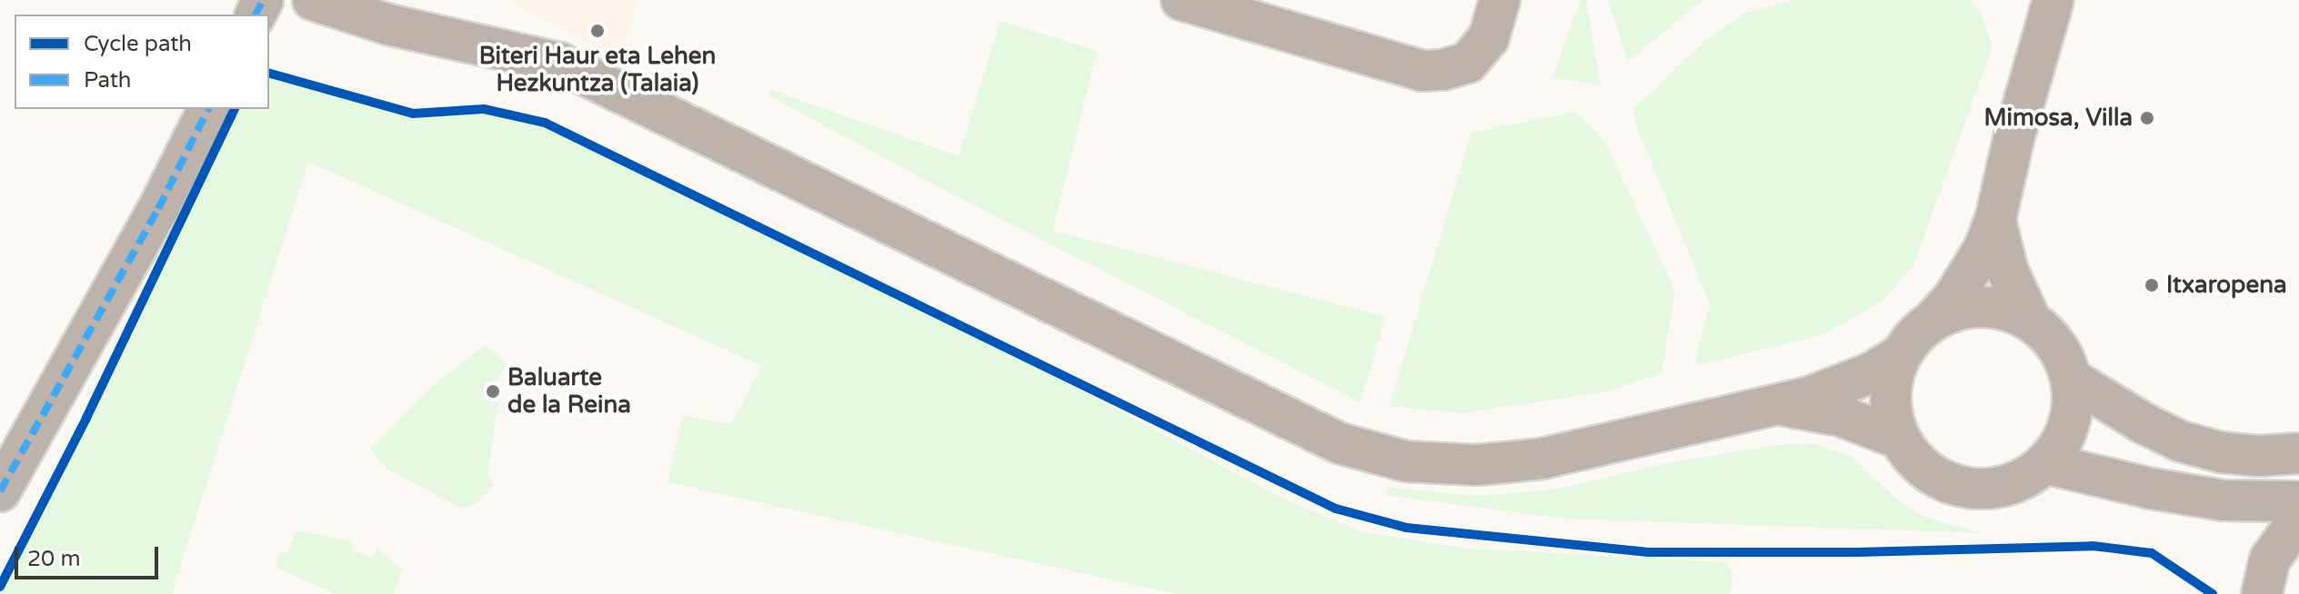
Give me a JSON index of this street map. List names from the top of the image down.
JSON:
{
  "places": [
    "Biteri Haur eta Lehen Hezkuntza (Talaia)",
    "Mimosa, Villa",
    "Itxaropena",
    "Baluarte de la Reina"
  ],
  "legend": ["Cycle path", "Path"],
  "scale_bar": "20 m"
}
